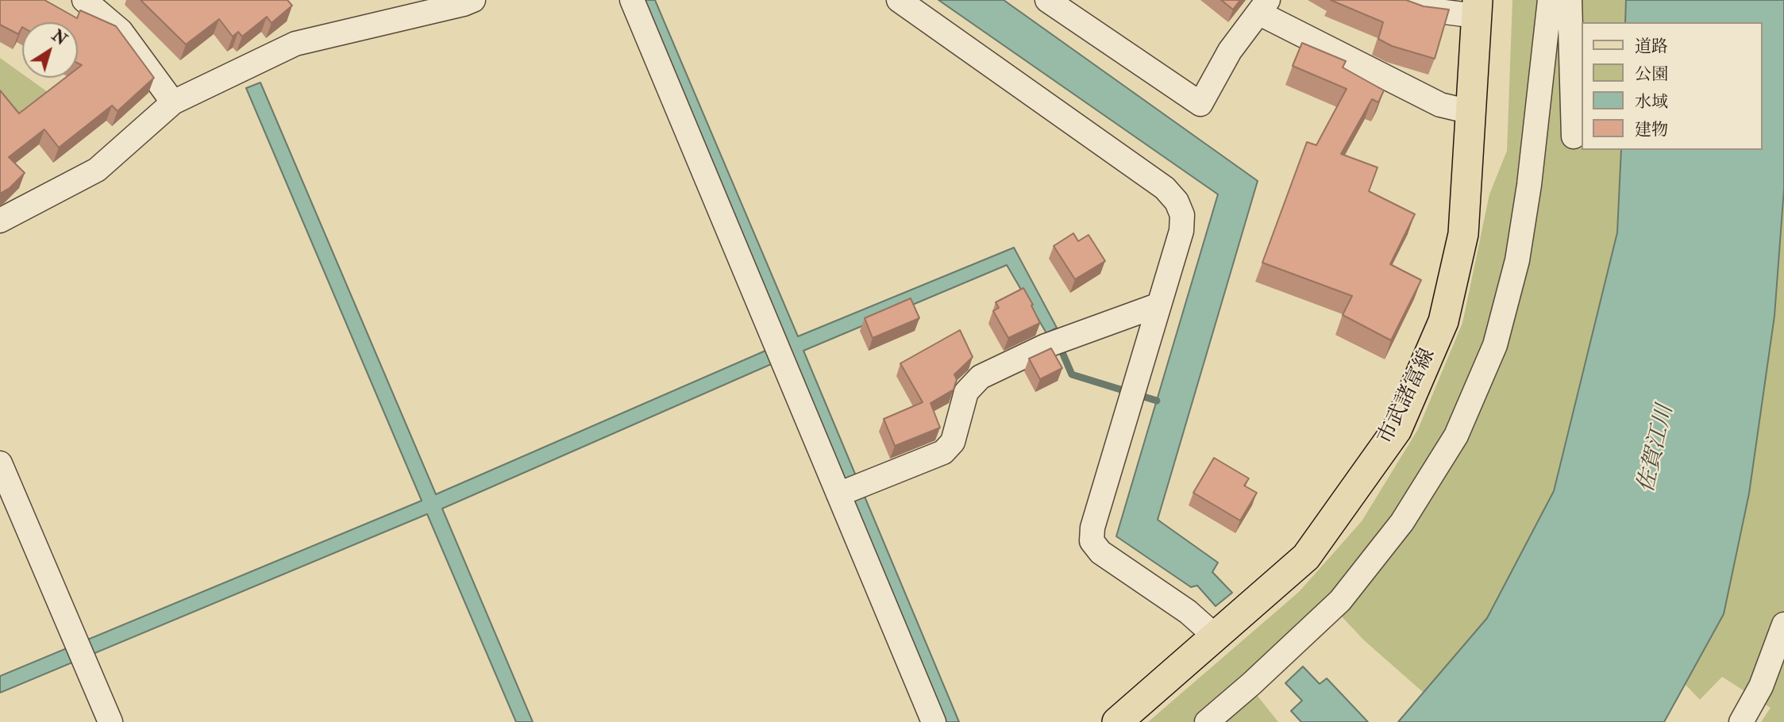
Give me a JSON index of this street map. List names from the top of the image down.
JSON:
{
  "streets": {
    "main road": ["市武諸富線"]
  },
  "water": ["佐賀江川"],
  "legend": [
    "道路",
    "公園",
    "水域",
    "建物"
  ],
  "north": "top right"
}
